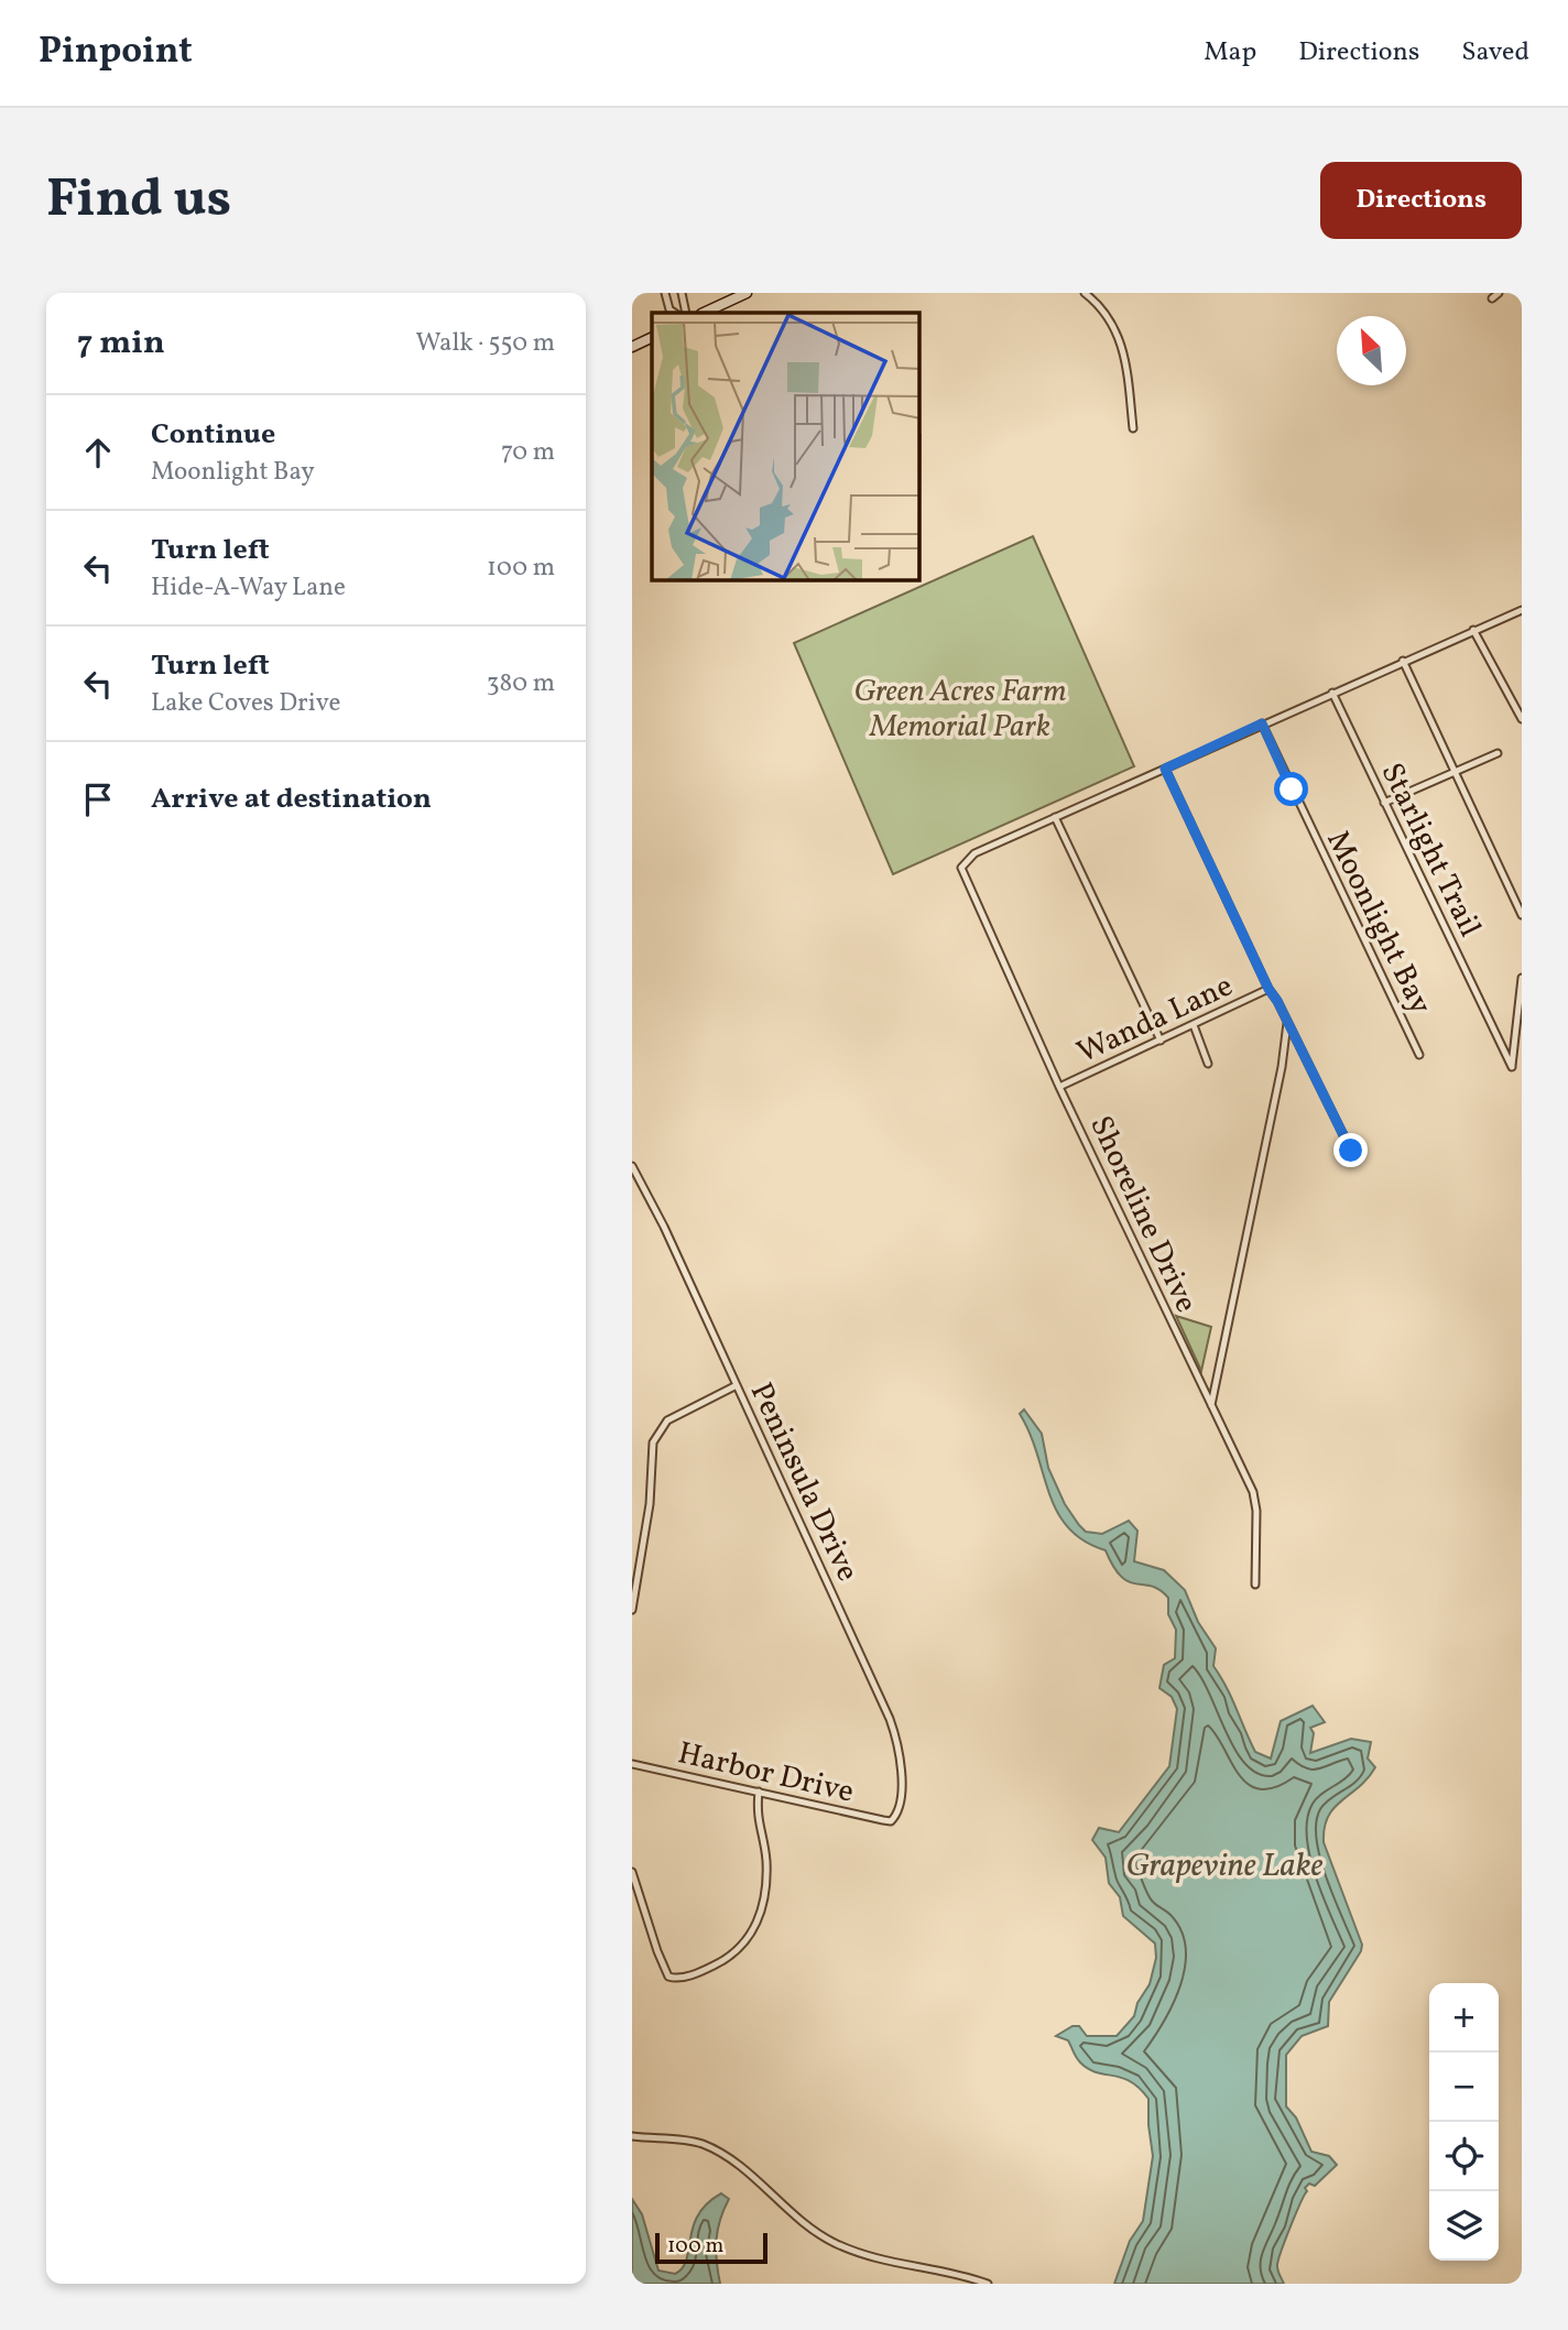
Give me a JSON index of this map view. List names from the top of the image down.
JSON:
{
  "streets": {
    "street": [
      "Starlight Trail",
      "Moonlight Bay",
      "Wanda Lane",
      "Shoreline Drive",
      "Peninsula Drive",
      "Harbor Drive"
    ]
  },
  "crossings": [
    ["Wanda Lane", "Shoreline Drive"],
    ["Peninsula Drive", "Harbor Drive"]
  ],
  "water": ["Grapevine Lake"],
  "parks": ["Green Acres Farm Memorial Park"],
  "scale_bar": "100 m",
  "north": "top left",
  "page": {
    "header": "Pinpoint",
    "nav": ["Map", "Directions", "Saved"],
    "buttons": "Directions",
    "title": "Find us",
    "heading": ["7 min", "Walk · 550 m"],
    "list": [
      ["Continue", "Moonlight Bay", "70 m"],
      ["Turn left", "Hide-A-Way Lane", "100 m"],
      ["Turn left", "Lake Coves Drive", "380 m"],
      "Arrive at destination"
    ],
    "map_buttons": ["+", "−"],
    "scale": "100 m"
  }
}
